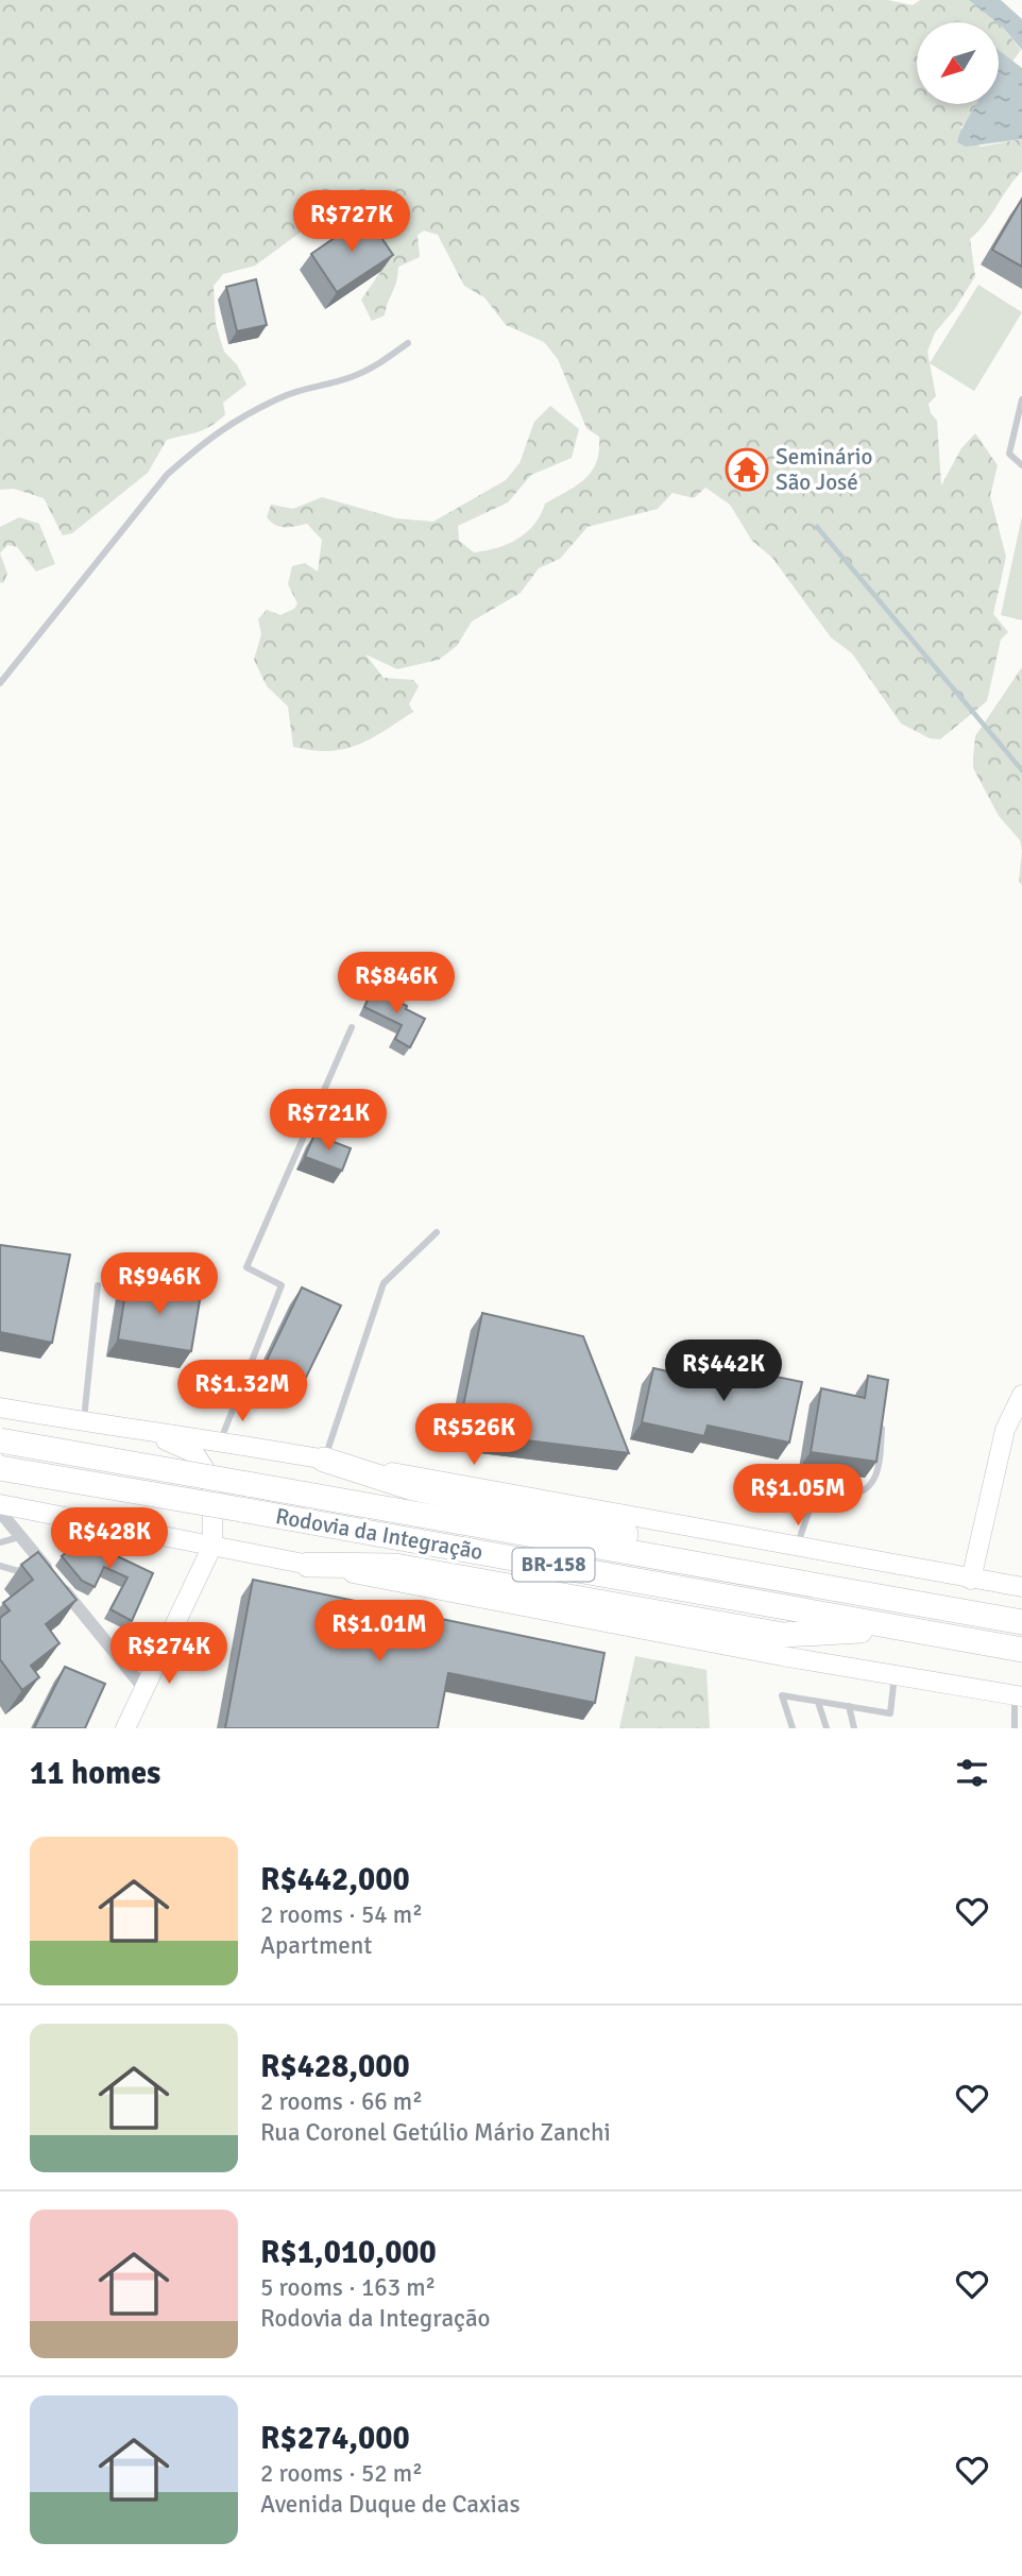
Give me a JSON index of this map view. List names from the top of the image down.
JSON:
{
  "streets": {
    "highway": ["Rodovia da Integração", "BR-158"]
  },
  "crossings": [
    ["Rodovia da Integração", "BR-158"]
  ],
  "places": {
    "temple": ["Seminário São José"]
  },
  "north": "bottom left",
  "page": {
    "price": [
      "R$727K",
      "R$846K",
      "R$721K",
      "R$946K",
      "R$442K",
      "R$1.32M",
      "R$526K",
      "R$1.05M",
      "R$428K",
      "R$1.01M",
      "R$274K"
    ],
    "heading": "11 homes",
    "list": [
      {
        "name": "R$442,000",
        "note": "2 rooms · 54 m² · Apartment"
      },
      {
        "name": "R$428,000",
        "note": "2 rooms · 66 m² · Rua Coronel Getúlio Mário Zanchi"
      },
      {
        "name": "R$1,010,000",
        "note": "5 rooms · 163 m² · Rodovia da Integração"
      },
      {
        "name": "R$274,000",
        "note": "2 rooms · 52 m² · Avenida Duque de Caxias"
      }
    ]
  }
}
